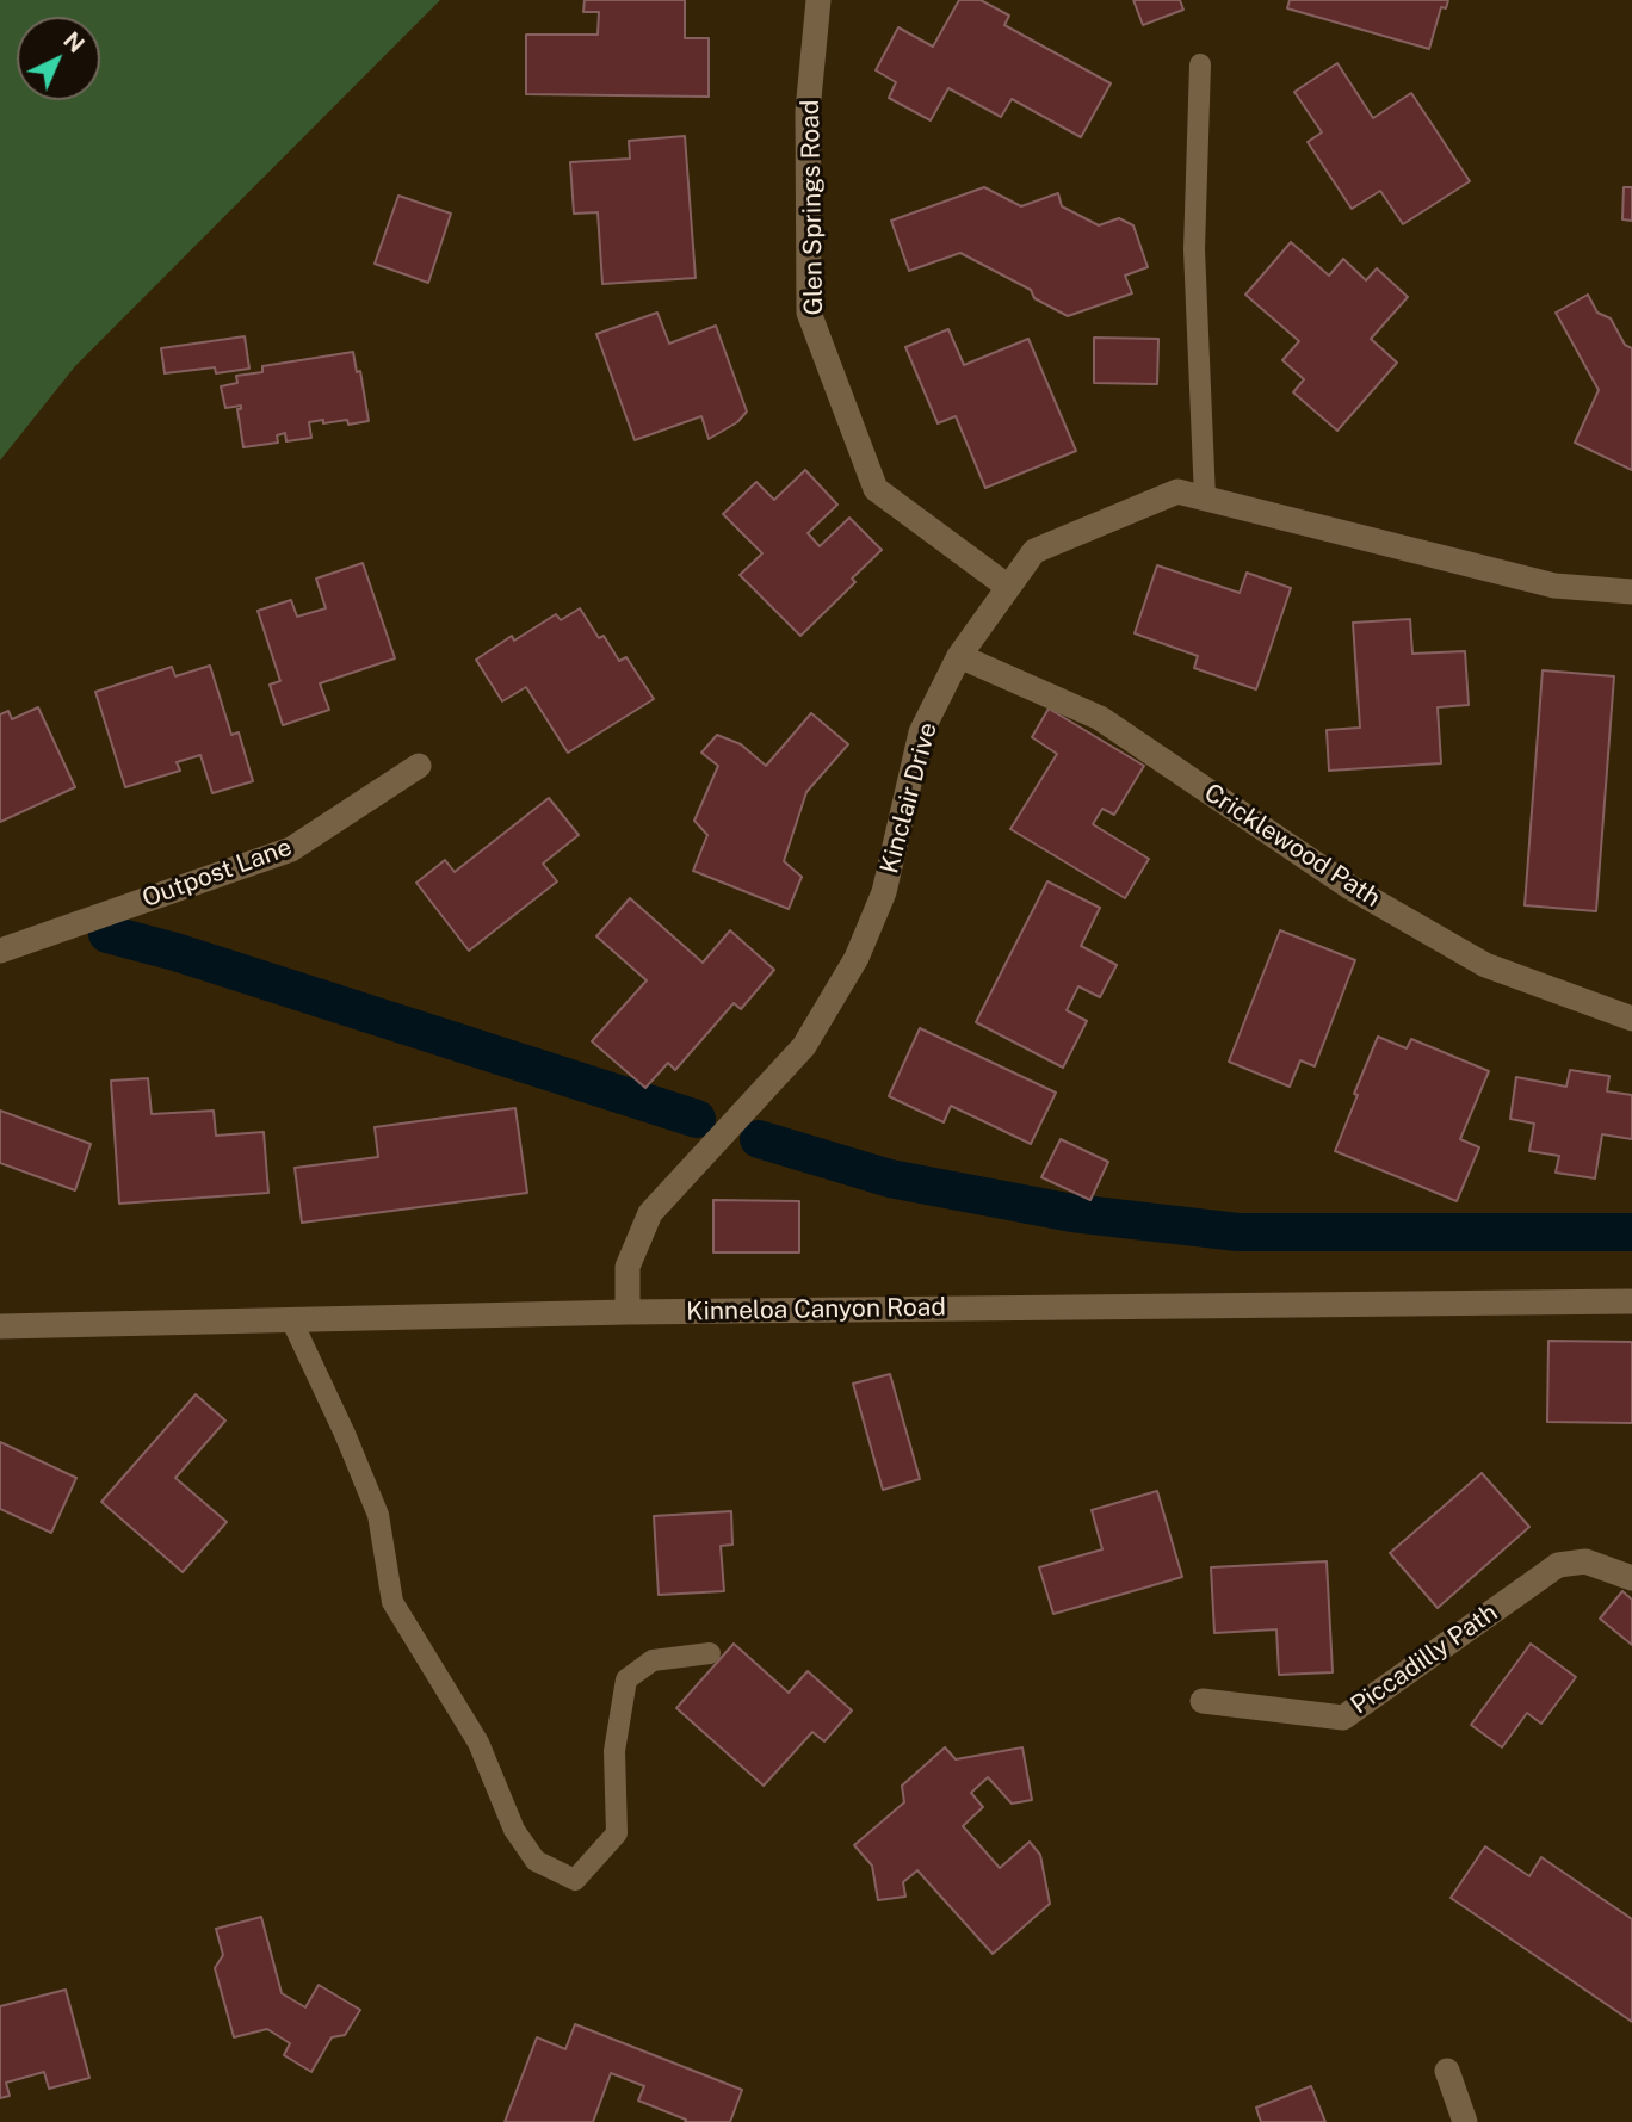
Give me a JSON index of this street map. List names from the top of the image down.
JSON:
{
  "streets": {
    "street": [
      "Glen Springs Road",
      "Kinclair Drive",
      "Cricklewood Path",
      "Outpost Lane",
      "Kinneloa Canyon Road",
      "Piccadilly Path"
    ]
  },
  "crossings": [
    ["Glen Springs Road", "Kinclair Drive"],
    ["Kinclair Drive", "Cricklewood Path"],
    ["Kinclair Drive", "Kinneloa Canyon Road"]
  ],
  "north": "top right"
}
